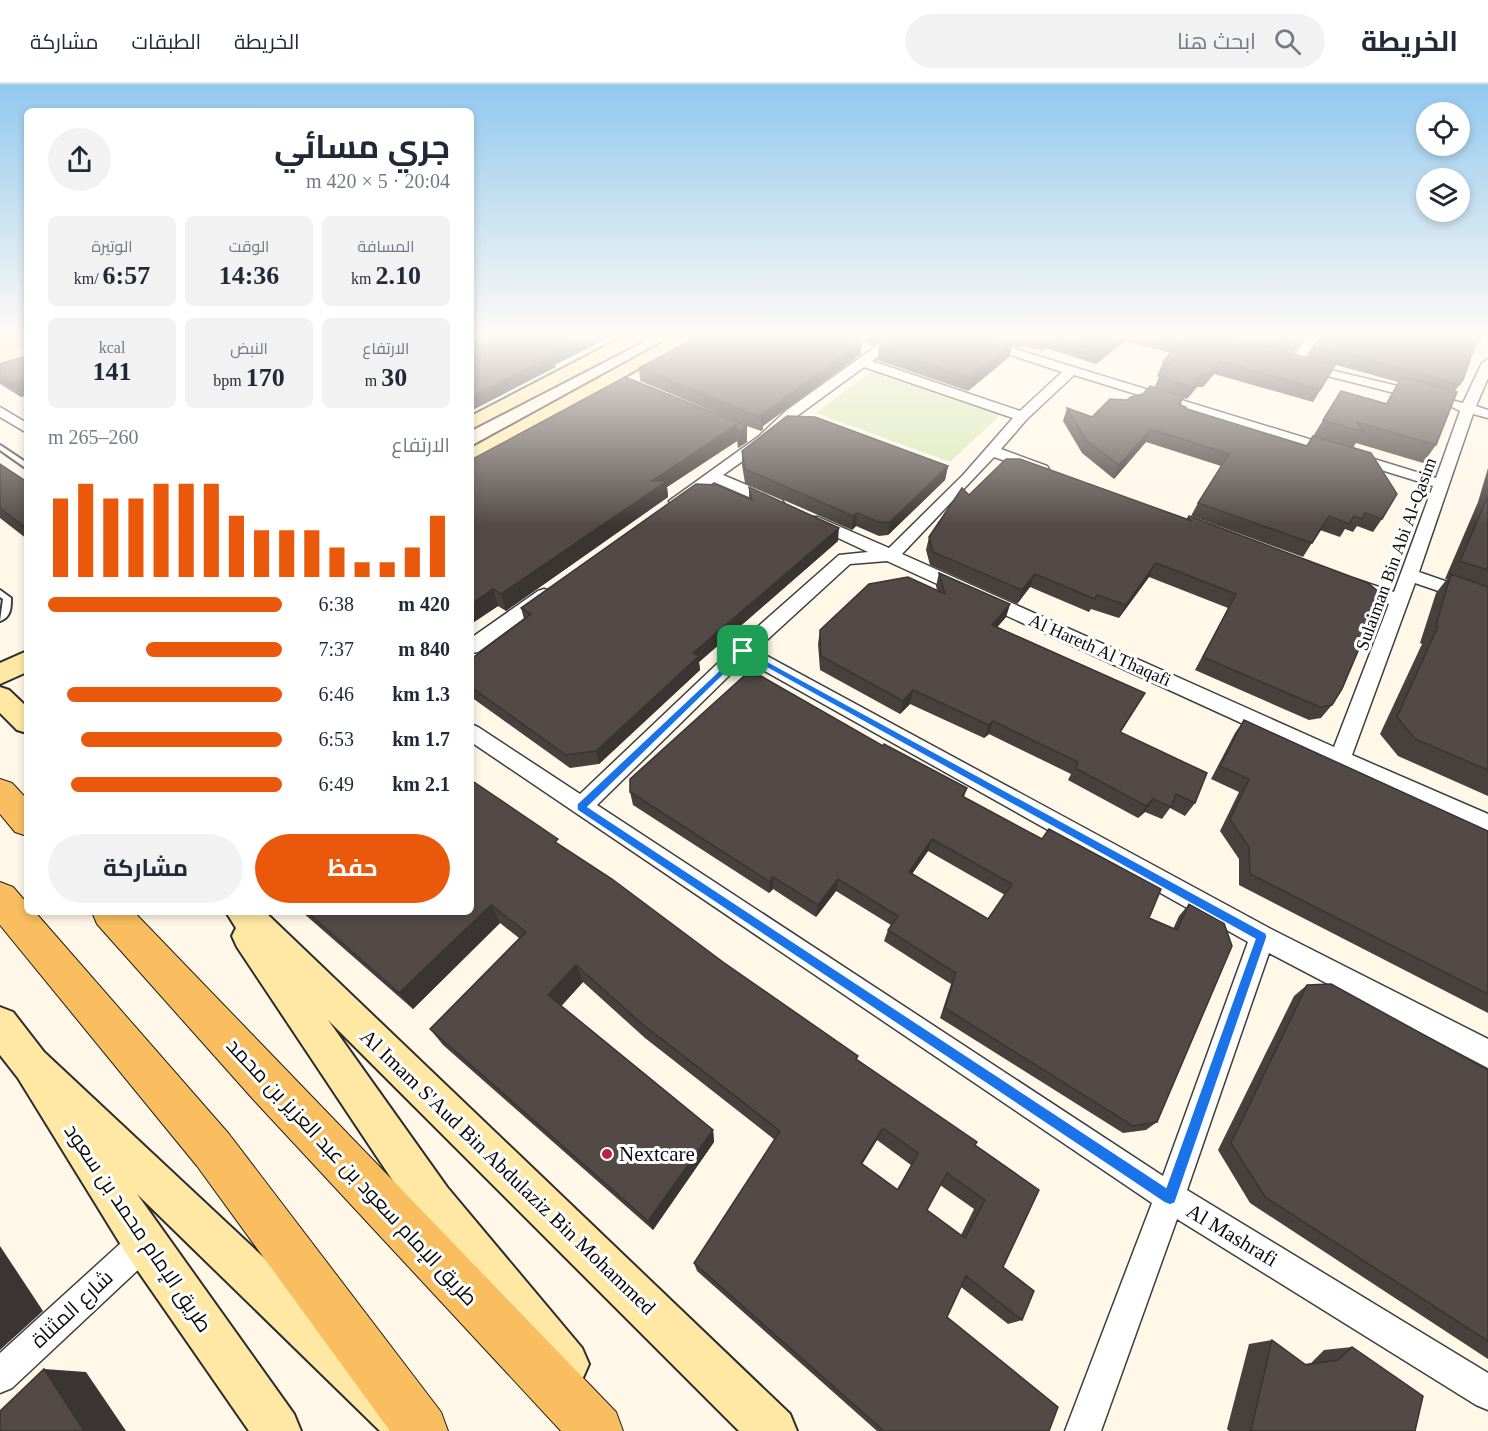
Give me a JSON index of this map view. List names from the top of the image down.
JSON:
{
  "streets": {
    "main road": ["طريق الإمام سعود بن عبد العزيز بن محمد"],
    "street": [
      "Sulaiman Bin Abi Al-Qasim",
      "Al Hareth Al Thaqafi",
      "Al Imam S'Aud Bin Abdulaziz Bin Mohammed",
      "طريق الإمام محمد بن سعود",
      "Al Mashrafi",
      "شارع المثناة"
    ]
  },
  "crossings": [
    ["Sulaiman Bin Abi Al-Qasim", "Al Hareth Al Thaqafi"],
    ["طريق الإمام محمد بن سعود", "شارع المثناة"]
  ],
  "places": ["Nextcare"],
  "page": {
    "header": "الخريطة",
    "search": "ابحث هنا",
    "nav": ["الخريطة", "الطبقات", "مشاركة"],
    "heading": ["جري مسائي", "20:04 · 5 × 420 m"],
    "stats": [
      ["المسافة", "2.10 km"],
      ["الوقت", "14:36"],
      ["الوتيرة", "6:57 /km"],
      ["الارتفاع", "30 m"],
      ["النبض", "170 bpm"],
      ["kcal", "141"]
    ],
    "chart": ["الارتفاع", "260–265 m"],
    "list": [
      {
        "name": "420 m",
        "note": "6:38"
      },
      {
        "name": "840 m",
        "note": "7:37"
      },
      {
        "name": "1.3 km",
        "note": "6:46"
      },
      {
        "name": "1.7 km",
        "note": "6:53"
      },
      {
        "name": "2.1 km",
        "note": "6:49"
      }
    ],
    "buttons": ["حفظ", "مشاركة"]
  }
}
